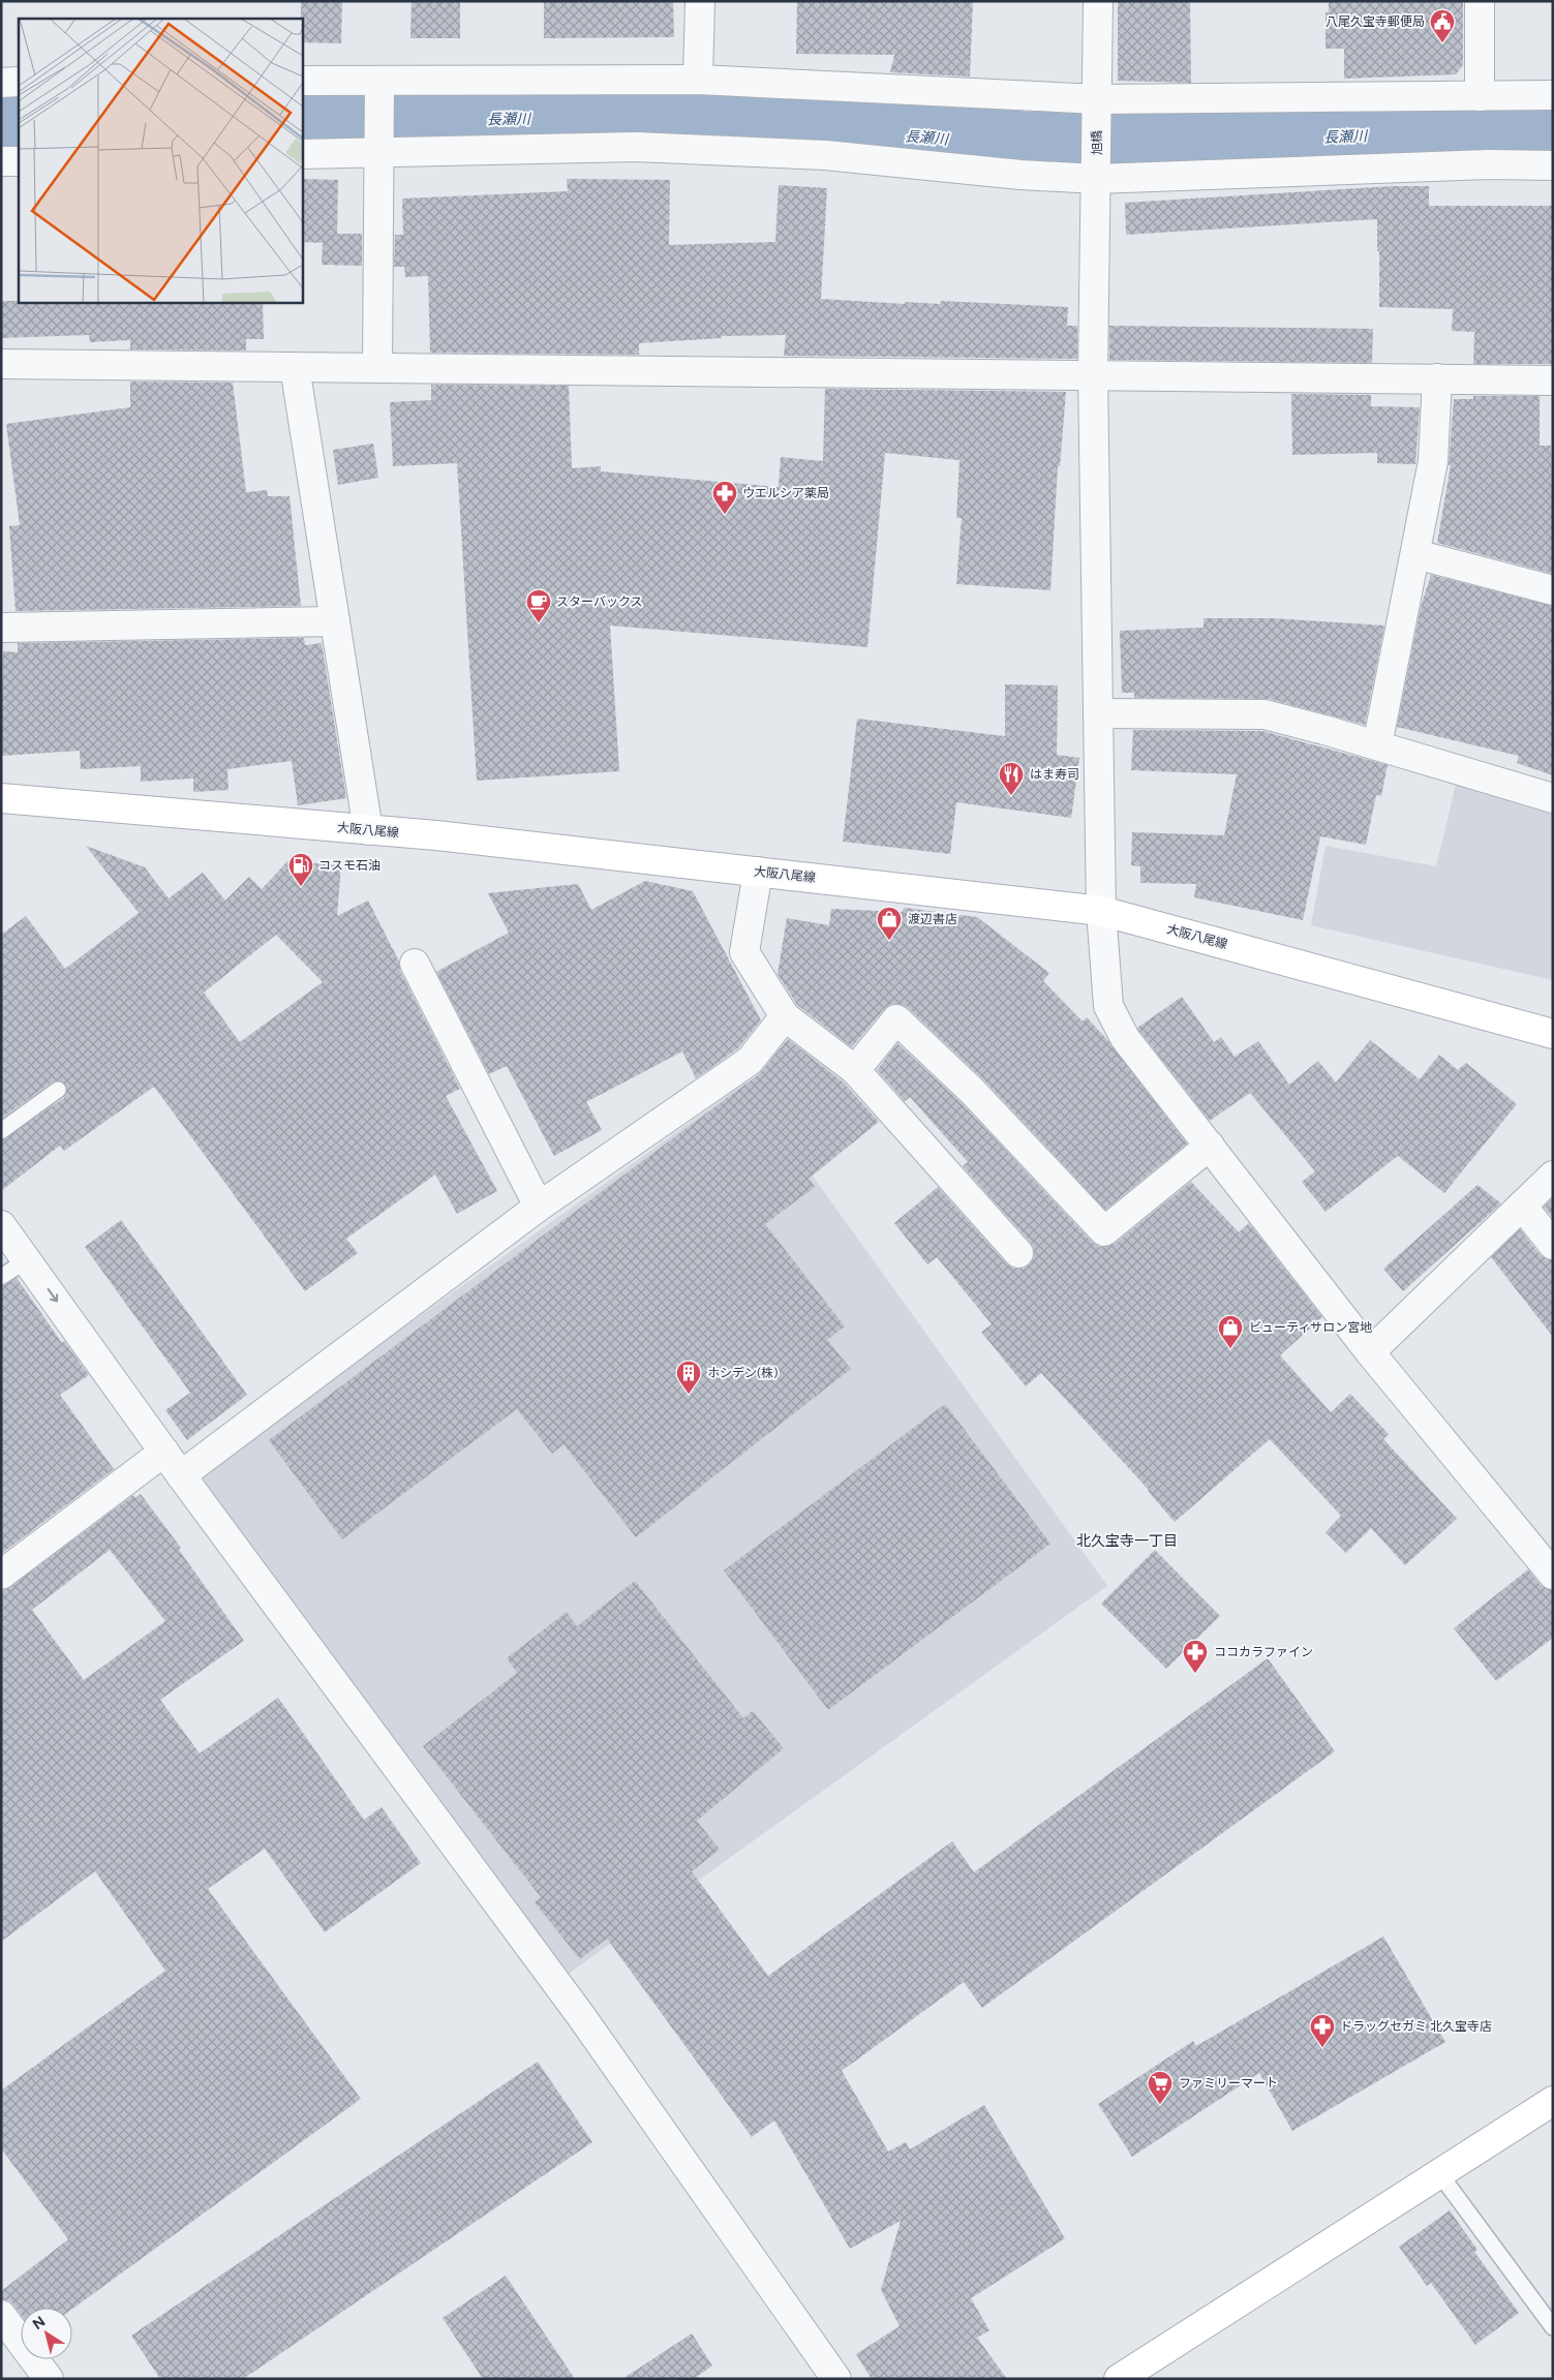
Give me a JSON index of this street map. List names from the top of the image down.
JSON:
{
  "streets": {
    "main road": ["大阪八尾線"],
    "street": ["旭橋"]
  },
  "crossings": [
    ["旭橋", "大阪八尾線"]
  ],
  "districts": ["北久宝寺一丁目"],
  "water": ["長瀬川"],
  "places": {
    "public building": ["八尾久宝寺郵便局"],
    "pharmacy": ["ウエルシア薬局", "ココカラファイン", "ドラッグセガミ 北久宝寺店"],
    "cafe": ["スターバックス"],
    "restaurant": ["はま寿司"],
    "fuel station": ["コスモ石油"],
    "shop": ["渡辺書店", "ビューティサロン宮地"],
    "building": ["ホシデン(株)"],
    "supermarket": ["ファミリーマート"]
  },
  "north": "top left"
}
